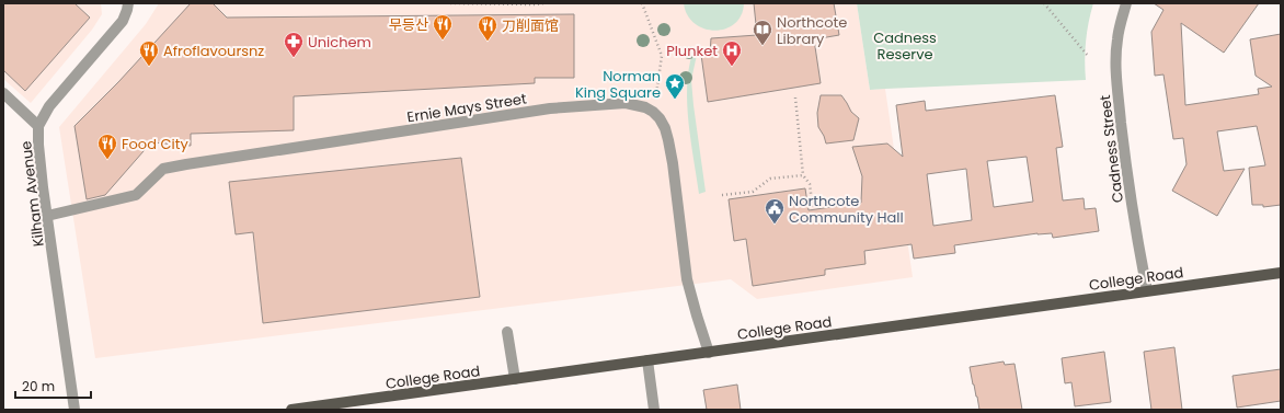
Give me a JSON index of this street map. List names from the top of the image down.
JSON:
{
  "streets": {
    "main road": ["College Road"],
    "street": ["Ernie Mays Street", "Cadness Street", "Kilham Avenue"]
  },
  "crossings": [
    ["Ernie Mays Street", "Kilham Avenue"],
    ["Cadness Street", "College Road"]
  ],
  "parks": ["Cadness Reserve"],
  "places": {
    "restaurant": [
      "무등산",
      "刀削面馆",
      "Afroflavoursnz",
      "Food City"
    ],
    "library": ["Northcote Library"],
    "pharmacy": ["Unichem"],
    "hospital": ["Plunket"],
    "place": ["Norman King Square"],
    "public building": ["Northcote Community Hall"]
  },
  "scale_bar": "20 m"
}
